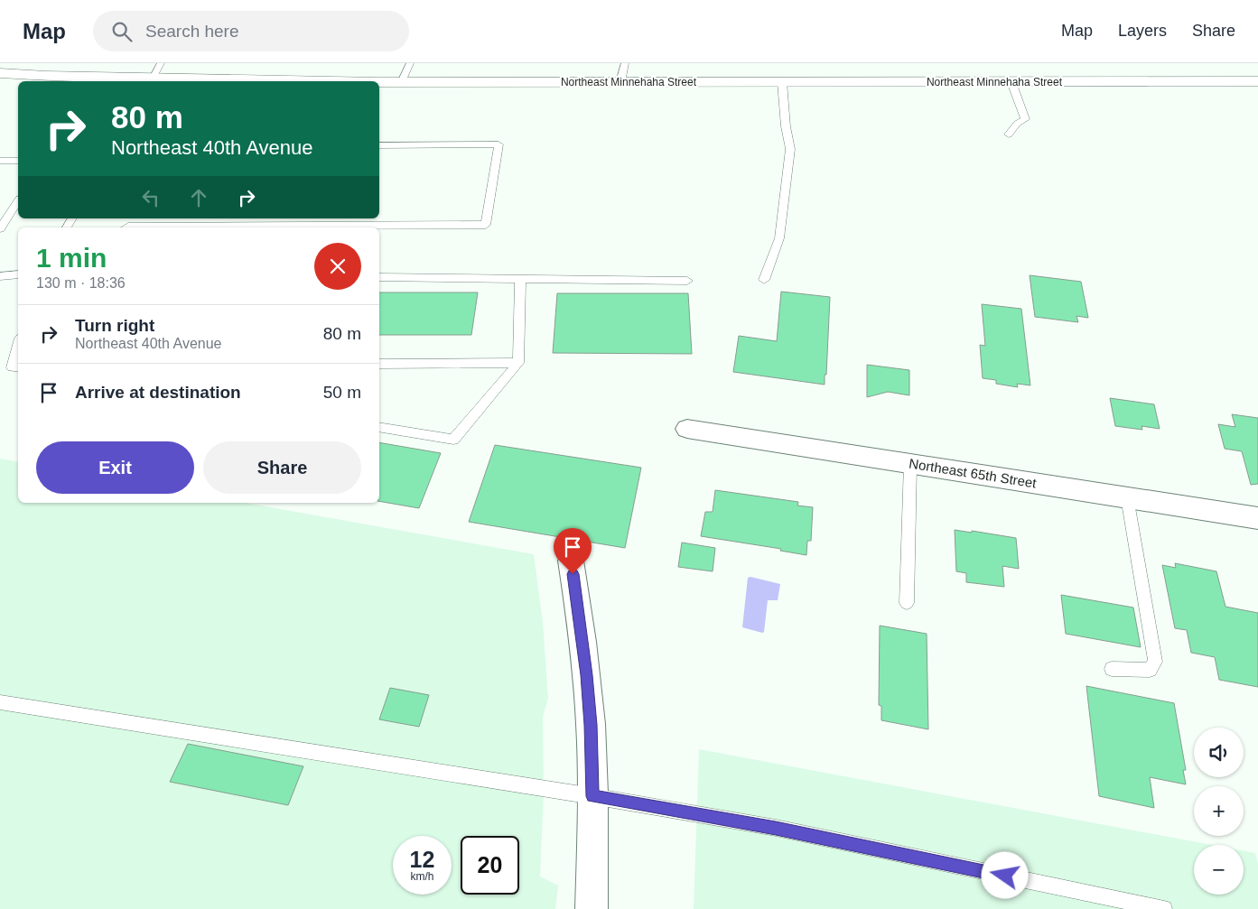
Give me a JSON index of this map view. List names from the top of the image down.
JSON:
{
  "streets": {
    "main road": ["Northeast Minnehaha Street"],
    "street": ["Northeast 65th Street"]
  },
  "page": {
    "header": "Map",
    "search": "Search here",
    "nav": ["Map", "Layers", "Share"],
    "turn": ["80 m", "Northeast 40th Avenue"],
    "heading": ["1 min", "130 m · 18:36"],
    "list": [
      {
        "name": "Turn right",
        "note": "Northeast 40th Avenue",
        "value": "80 m"
      },
      {
        "name": "Arrive at destination",
        "value": "50 m"
      }
    ],
    "buttons": ["Exit", "Share"],
    "map_buttons": ["+", "−"],
    "speed": "12 km/h",
    "limit": "20"
  }
}
